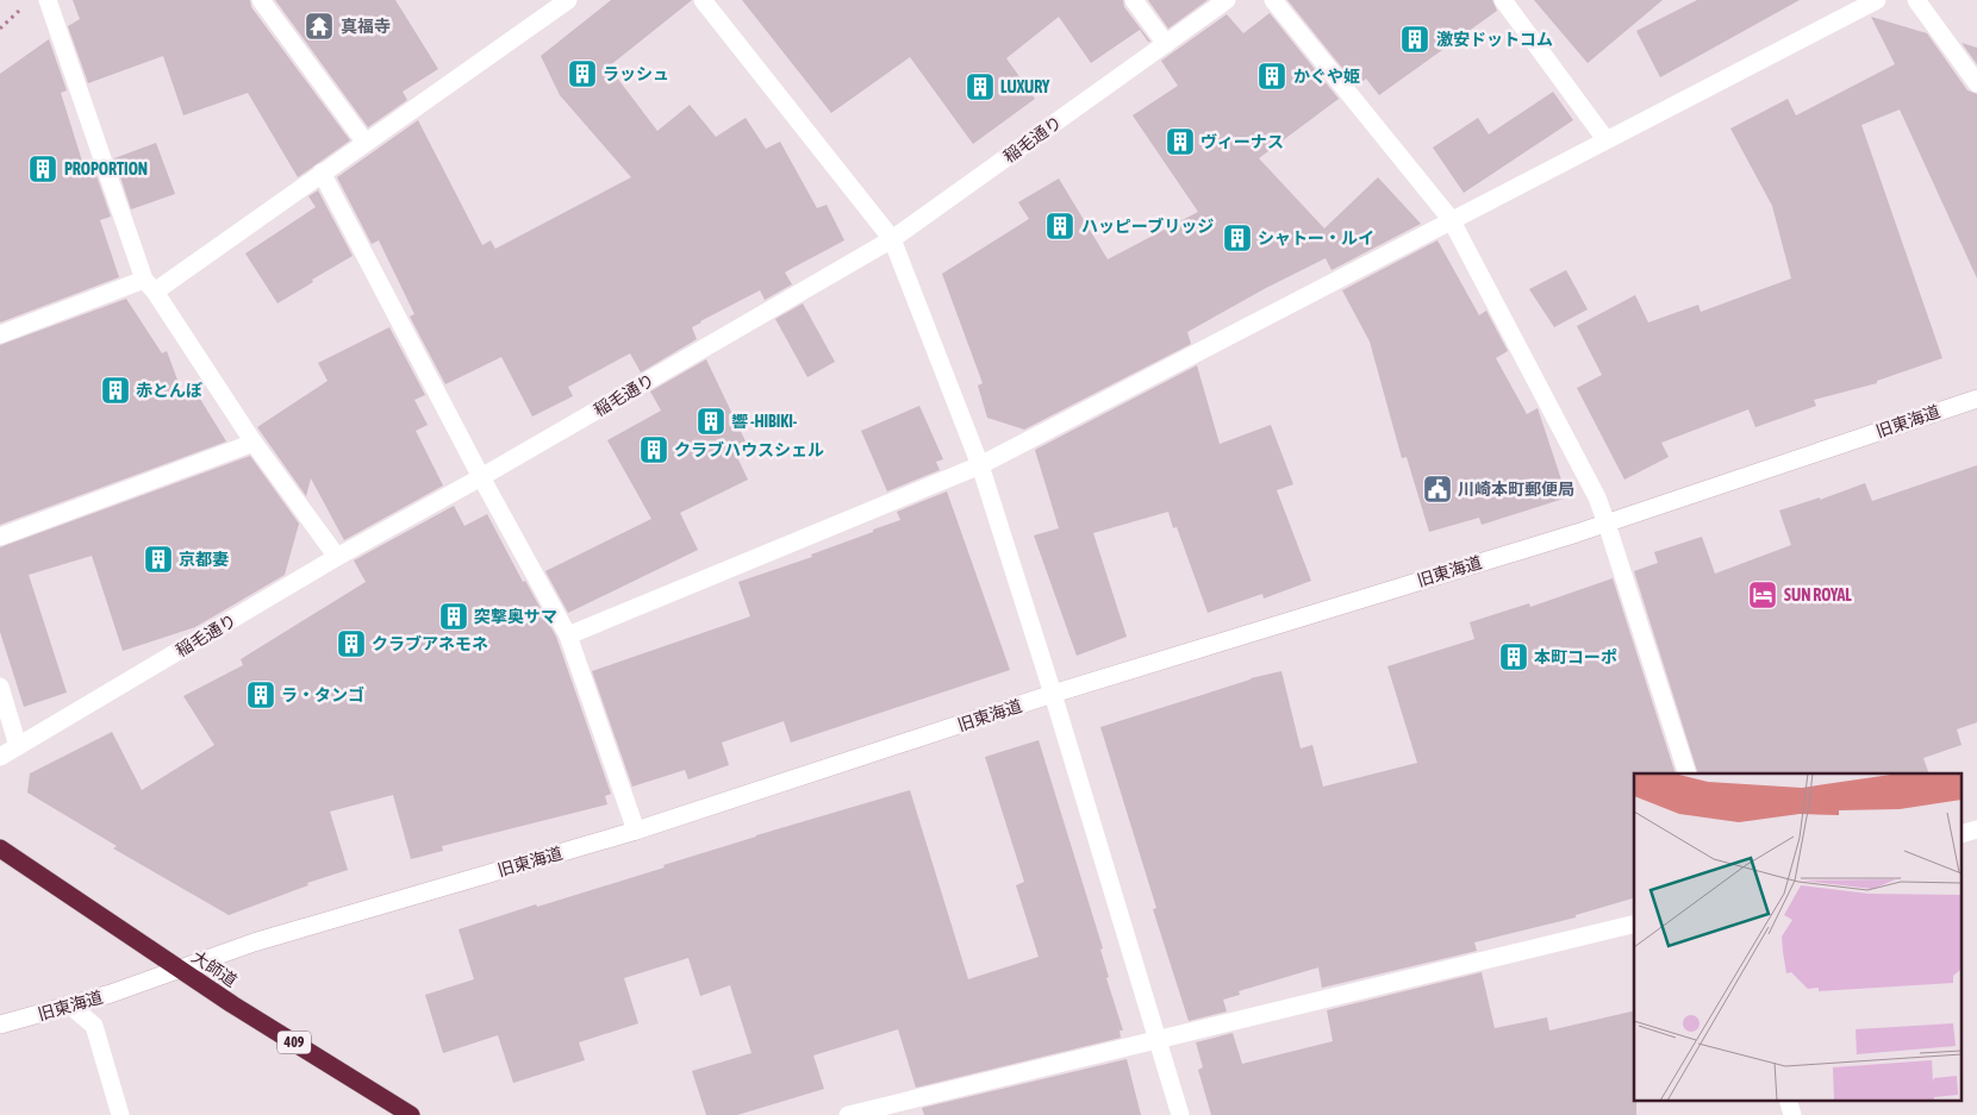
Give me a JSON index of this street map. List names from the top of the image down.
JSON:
{
  "streets": {
    "highway": ["大師道", "409"],
    "street": ["稲毛通り", "旧東海道"]
  },
  "crossings": [
    ["旧東海道", "大師道"]
  ],
  "places": {
    "temple": ["真福寺"],
    "building": [
      "激安ドットコム",
      "ラッシュ",
      "かぐや姫",
      "LUXURY",
      "ヴィーナス",
      "PROPORTION",
      "ハッピーブリッジ",
      "シャトー・ルイ",
      "赤とんぼ",
      "響 -HIBIKI-",
      "クラブハウスシェル",
      "京都妻",
      "突撃奥サマ",
      "クラブアネモネ",
      "本町コーポ",
      "ラ・タンゴ"
    ],
    "public building": ["川崎本町郵便局"],
    "hotel": ["SUN ROYAL"]
  }
}
